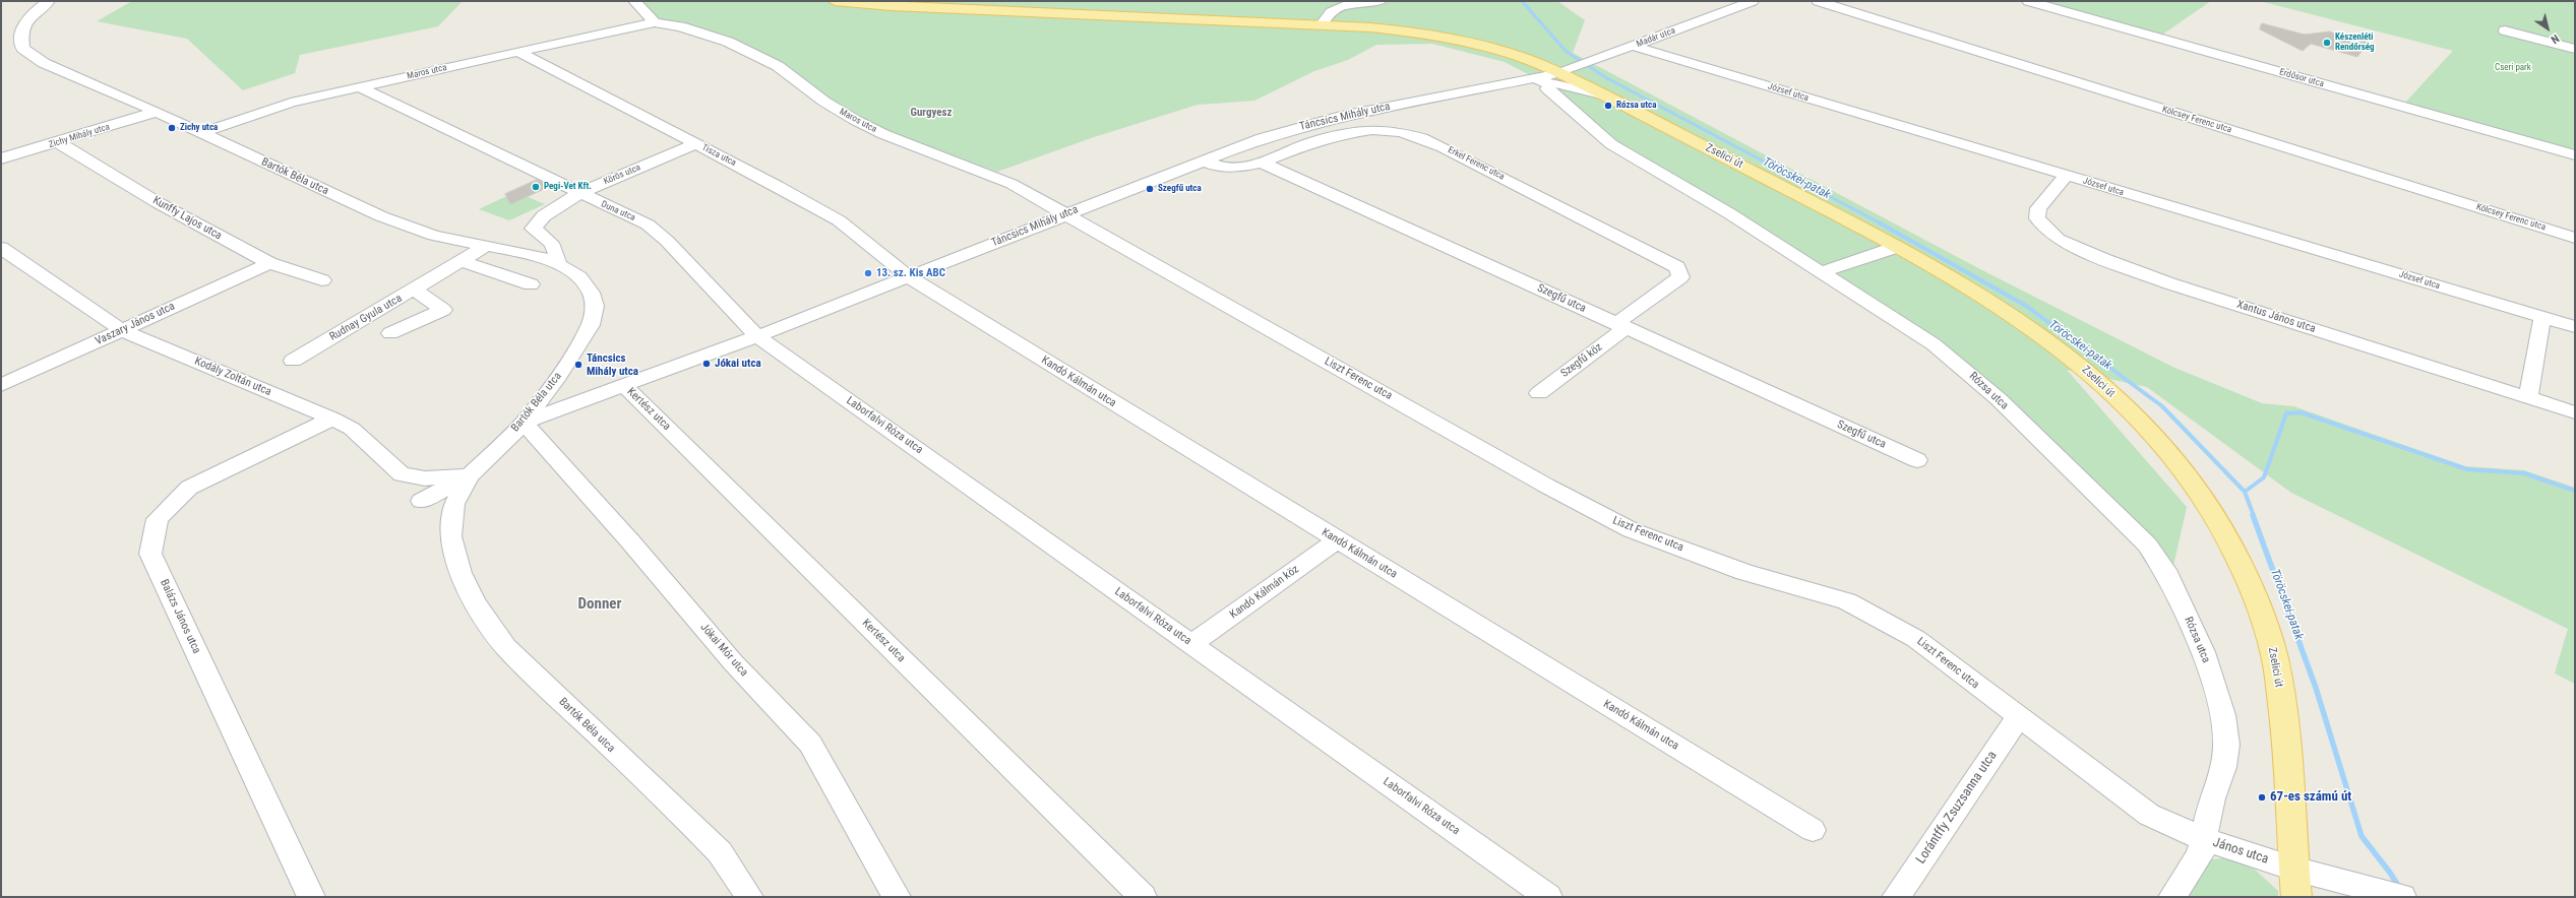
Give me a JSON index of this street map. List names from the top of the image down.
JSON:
{
  "streets": {
    "main road": ["Zselici út"],
    "street": [
      "Madár utca",
      "Maros utca",
      "Erdősor utca",
      "József utca",
      "Táncsics Mihály utca",
      "Kölcsey Ferenc utca",
      "Zichy Mihály utca",
      "Tisza utca",
      "Erkel Ferenc utca",
      "Körös utca",
      "Bartók Béla utca",
      "Duna utca",
      "Kunffy Lajos utca",
      "Szegfű utca",
      "Xantus János utca",
      "Rudnay Gyula utca",
      "Vaszary János utca",
      "Szegfű köz",
      "Kodály Zoltán utca",
      "Liszt Ferenc utca",
      "Kandó Kálmán utca",
      "Rózsa utca",
      "Kertész utca",
      "Laborfalvi Róza utca",
      "Kandó Kálmán köz",
      "Balázs János utca",
      "Jókai Mór utca",
      "Lorántffy Zsuzsanna utca",
      "János utca"
    ]
  },
  "crossings": [
    ["Madár utca", "József utca"],
    ["Madár utca", "Táncsics Mihály utca"],
    ["Madár utca", "Zselici út"],
    ["Maros utca", "Táncsics Mihály utca"],
    ["Maros utca", "Tisza utca"],
    ["Maros utca", "Bartók Béla utca"],
    ["Maros utca", "Duna utca"],
    ["Maros utca", "Liszt Ferenc utca"],
    ["József utca", "Xantus János utca"],
    ["Táncsics Mihály utca", "Tisza utca"],
    ["Táncsics Mihály utca", "Zselici út"],
    ["Táncsics Mihály utca", "Bartók Béla utca"],
    ["Táncsics Mihály utca", "Duna utca"],
    ["Táncsics Mihály utca", "Liszt Ferenc utca"],
    ["Táncsics Mihály utca", "Kandó Kálmán utca"],
    ["Táncsics Mihály utca", "Kertész utca"],
    ["Táncsics Mihály utca", "Laborfalvi Róza utca"],
    ["Táncsics Mihály utca", "Jókai Mór utca"],
    ["Zichy Mihály utca", "Bartók Béla utca"],
    ["Zichy Mihály utca", "Kunffy Lajos utca"],
    ["Tisza utca", "Körös utca"],
    ["Tisza utca", "Kandó Kálmán utca"],
    ["Zselici út", "János utca"],
    ["Erkel Ferenc utca", "Szegfű utca"],
    ["Erkel Ferenc utca", "Szegfű köz"],
    ["Körös utca", "Bartók Béla utca"],
    ["Körös utca", "Duna utca"],
    ["Bartók Béla utca", "Rudnay Gyula utca"],
    ["Bartók Béla utca", "Kodály Zoltán utca"],
    ["Bartók Béla utca", "Jókai Mór utca"],
    ["Duna utca", "Laborfalvi Róza utca"],
    ["Kunffy Lajos utca", "Vaszary János utca"],
    ["Szegfű utca", "Szegfű köz"],
    ["Vaszary János utca", "Kodály Zoltán utca"],
    ["Kodály Zoltán utca", "Balázs János utca"],
    ["Liszt Ferenc utca", "Rózsa utca"],
    ["Liszt Ferenc utca", "Lorántffy Zsuzsanna utca"],
    ["Liszt Ferenc utca", "János utca"],
    ["Kandó Kálmán utca", "Kandó Kálmán köz"],
    ["Rózsa utca", "János utca"],
    ["Laborfalvi Róza utca", "Kandó Kálmán köz"]
  ],
  "districts": ["Gurgyesz", "Donner"],
  "water": ["Töröcskei-patak"],
  "parks": ["Cseri park"],
  "places": [
    "Készenléti Rendőrség",
    "Rózsa utca",
    "Zichy utca",
    "Pegi-Vet Kft.",
    "Szegfű utca",
    "13. sz. Kis ABC",
    "Jókai utca",
    "Táncsics Mihály utca",
    "67-es számú út"
  ],
  "north": "bottom right"
}
